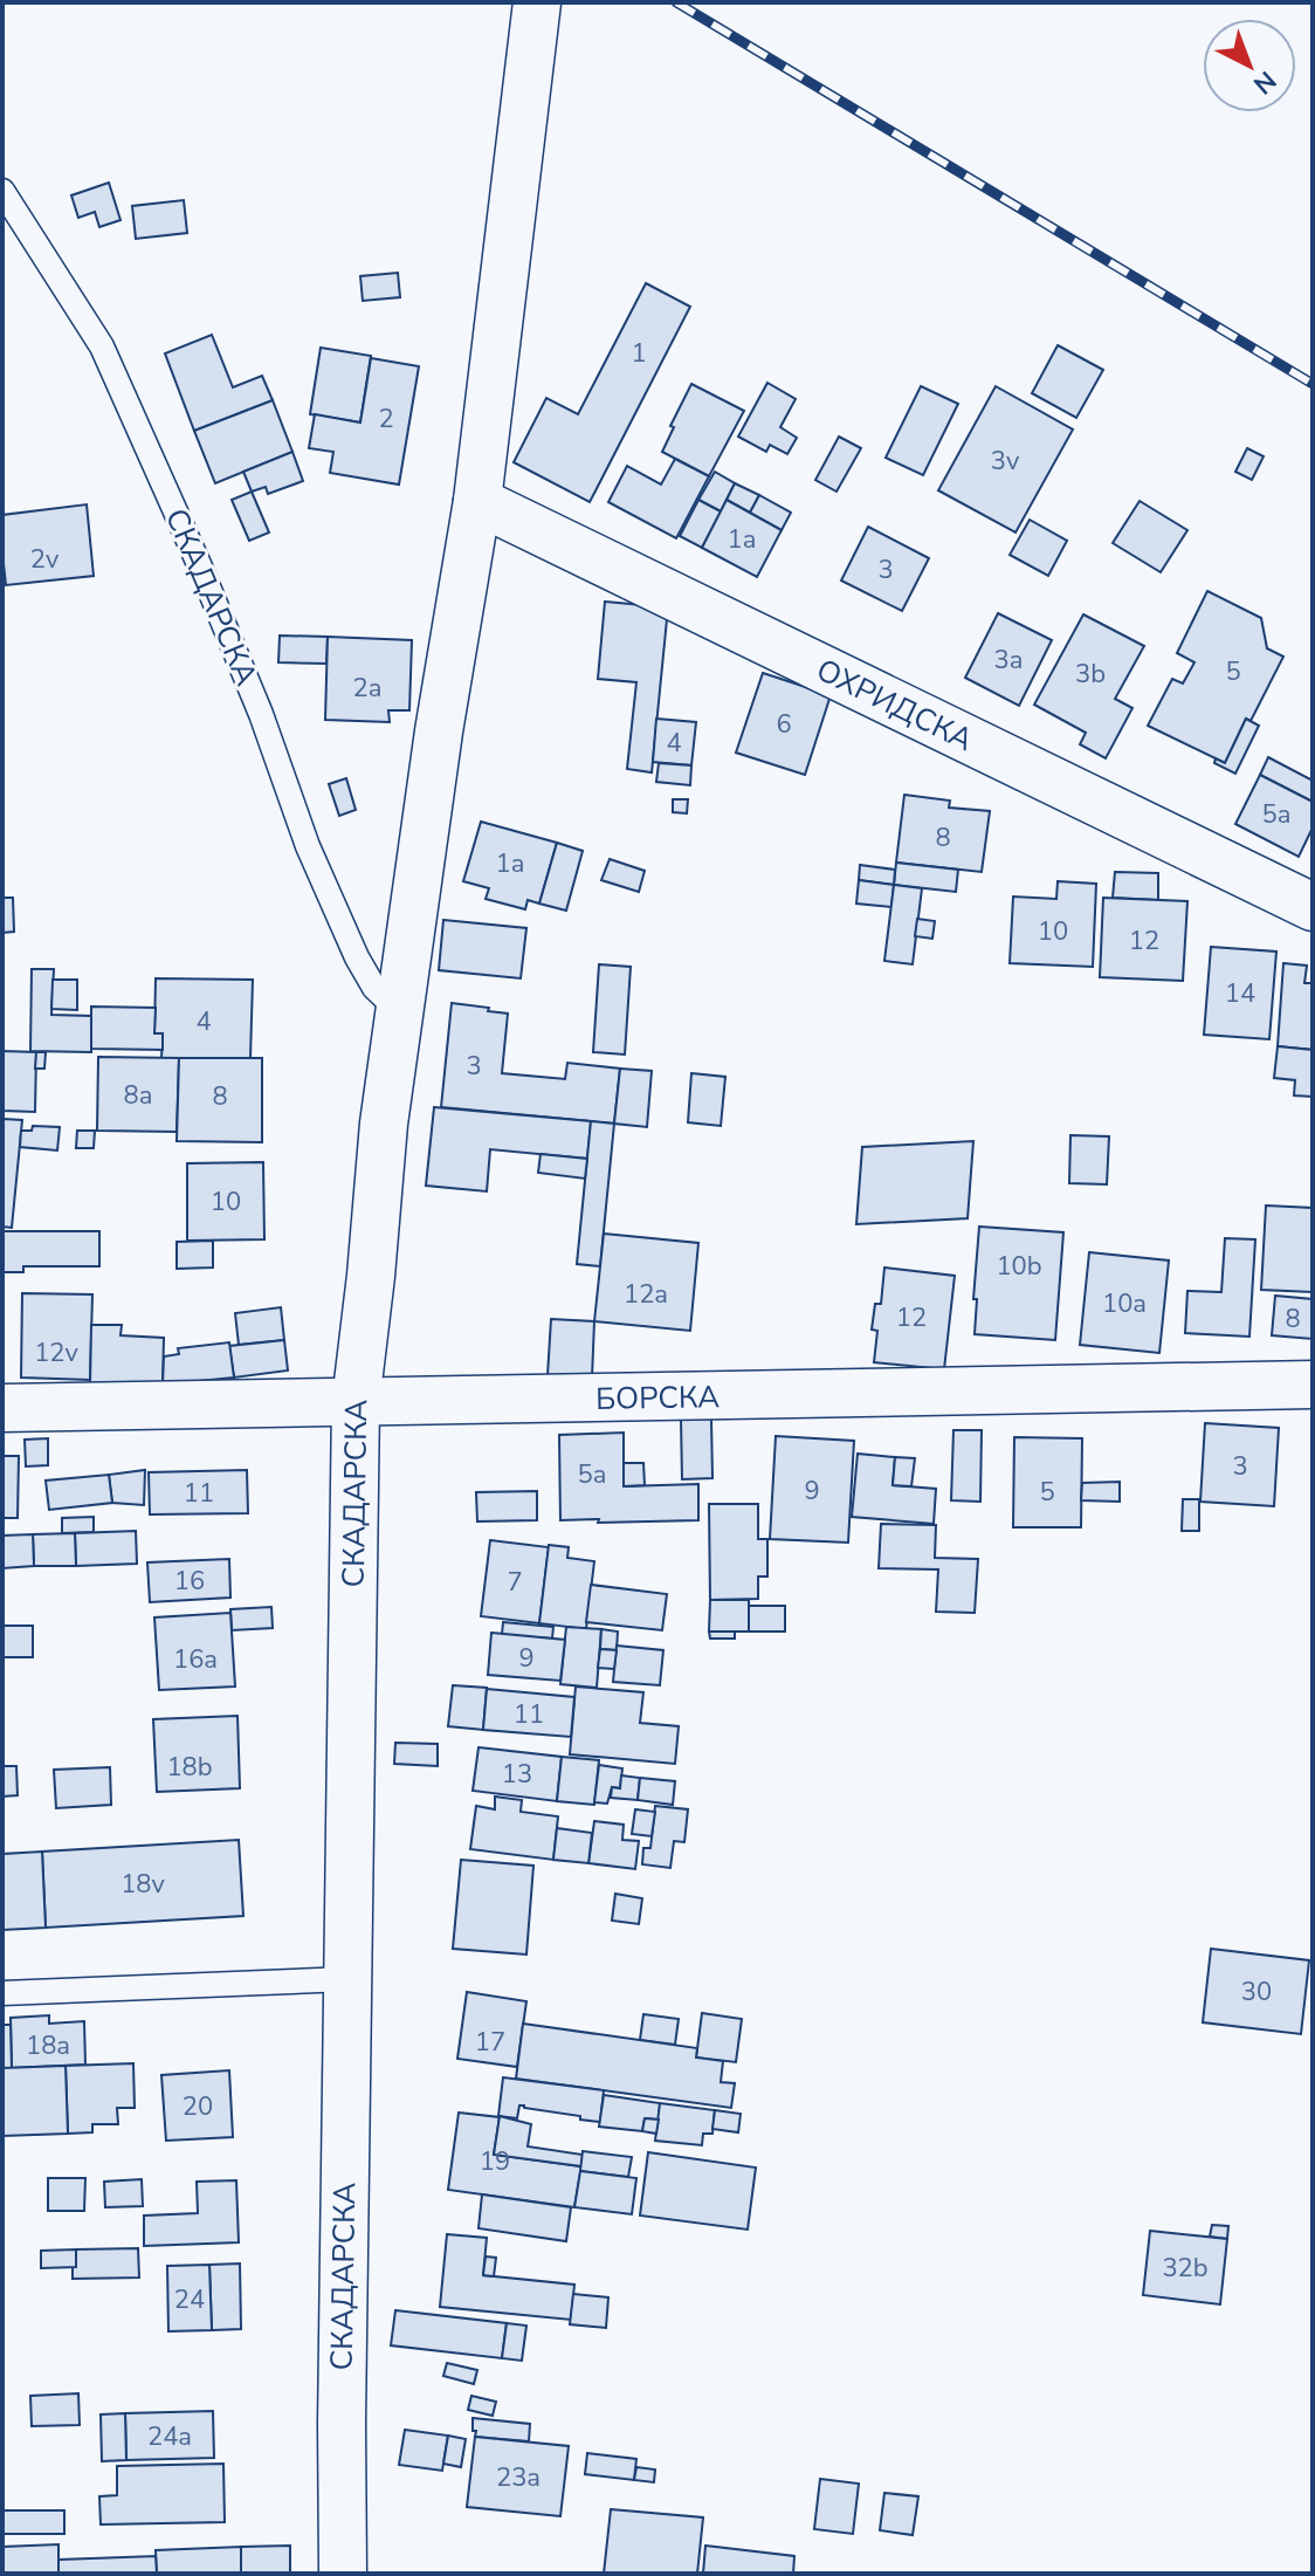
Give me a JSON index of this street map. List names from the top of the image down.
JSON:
{
  "streets": {
    "street": ["СКАДАРСКА", "ОХРИДСКА", "БОРСКА"]
  },
  "crossings": [
    ["СКАДАРСКА", "ОХРИДСКА"],
    ["СКАДАРСКА", "БОРСКА"]
  ],
  "house_numbers": [
    "1",
    "2",
    "3v",
    "1a",
    "2v",
    "3",
    "3a",
    "5",
    "3b",
    "2a",
    "6",
    "4",
    "5a",
    "8",
    "1a",
    "10",
    "12",
    "14",
    "4",
    "3",
    "8a",
    "8",
    "10",
    "10b",
    "12a",
    "10a",
    "12",
    "8",
    "12v",
    "3",
    "5a",
    "9",
    "5",
    "11",
    "16",
    "7",
    "9",
    "16a",
    "11",
    "18b",
    "13",
    "18v",
    "30",
    "17",
    "18a",
    "20",
    "19",
    "32b",
    "24",
    "24a",
    "23a"
  ],
  "north": "bottom right"
}
